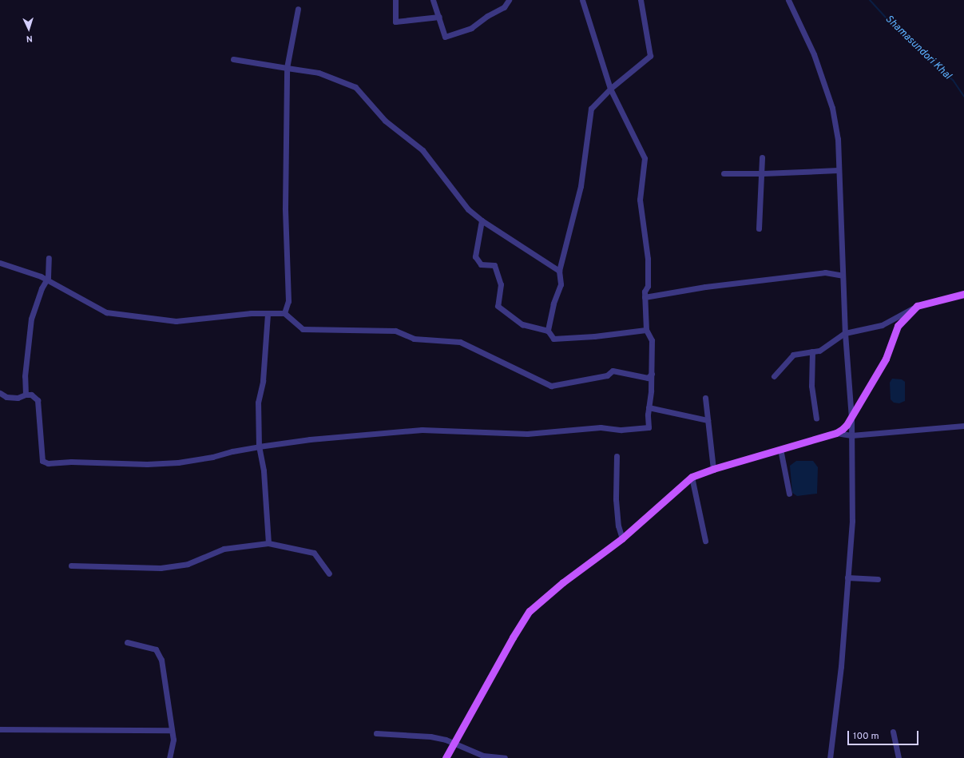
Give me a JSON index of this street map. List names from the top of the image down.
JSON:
{
  "water": ["Shamasundori Khal"],
  "scale_bar": "100 m",
  "north": "bottom"
}
